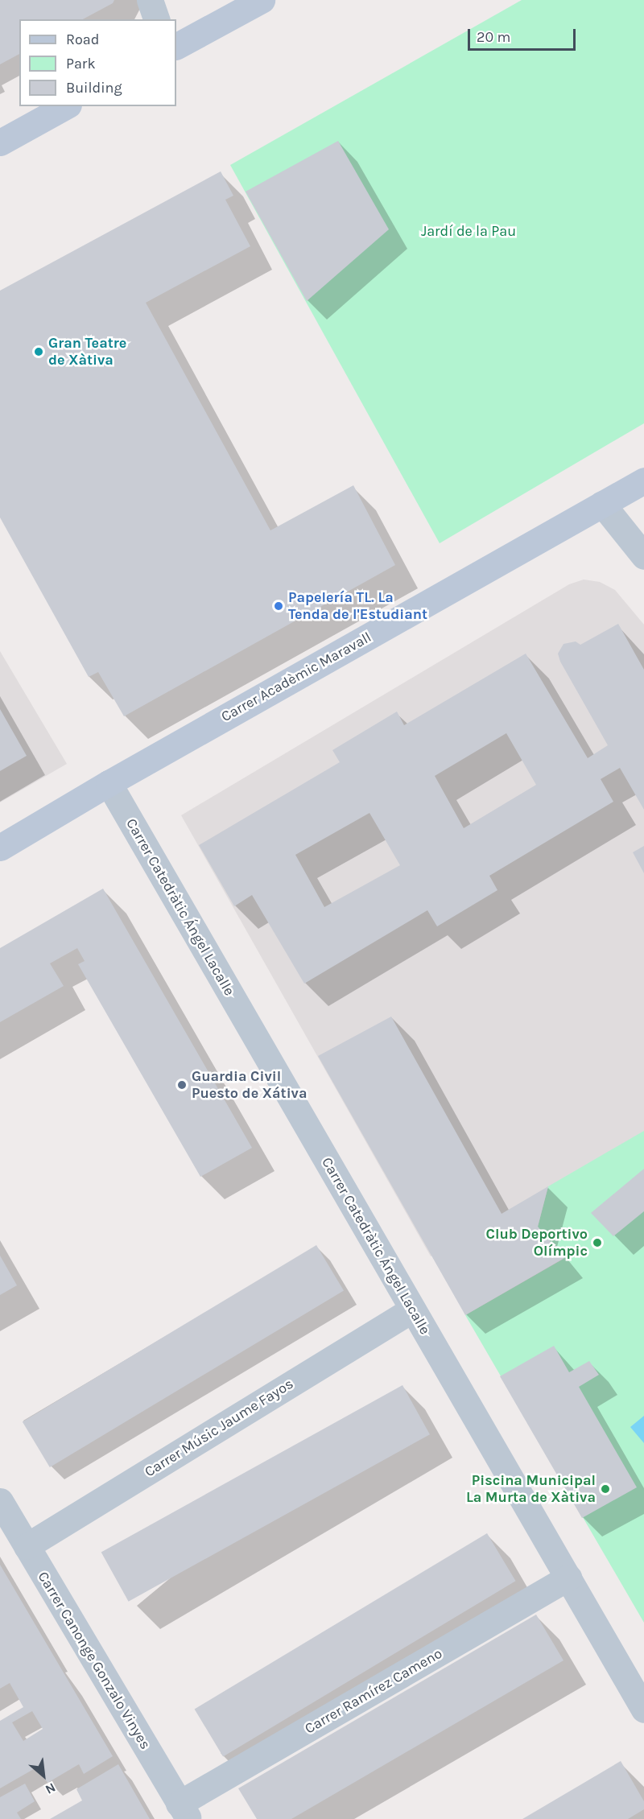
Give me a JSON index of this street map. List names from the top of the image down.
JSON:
{
  "streets": {
    "street": [
      "Carrer Acadèmic Maravall",
      "Carrer Catedràtic Ángel Lacalle",
      "Carrer Músic Jaume Fayos",
      "Carrer Canonge Gonzalo Vinyes",
      "Carrer Ramírez Cameno"
    ]
  },
  "crossings": [
    ["Carrer Acadèmic Maravall", "Carrer Catedràtic Ángel Lacalle"],
    ["Carrer Catedràtic Ángel Lacalle", "Carrer Músic Jaume Fayos"],
    ["Carrer Catedràtic Ángel Lacalle", "Carrer Ramírez Cameno"],
    ["Carrer Músic Jaume Fayos", "Carrer Canonge Gonzalo Vinyes"],
    ["Carrer Canonge Gonzalo Vinyes", "Carrer Ramírez Cameno"]
  ],
  "parks": ["Jardí de la Pau"],
  "places": [
    "Gran Teatre de Xàtiva",
    "Papelería TL. La Tenda de l'Estudiant",
    "Guardia Civil Puesto de Xátiva",
    "Club Deportivo Olímpic",
    "Piscina Municipal La Murta de Xàtiva"
  ],
  "legend": ["Road", "Park", "Building"],
  "scale_bar": "20 m",
  "north": "bottom right"
}
